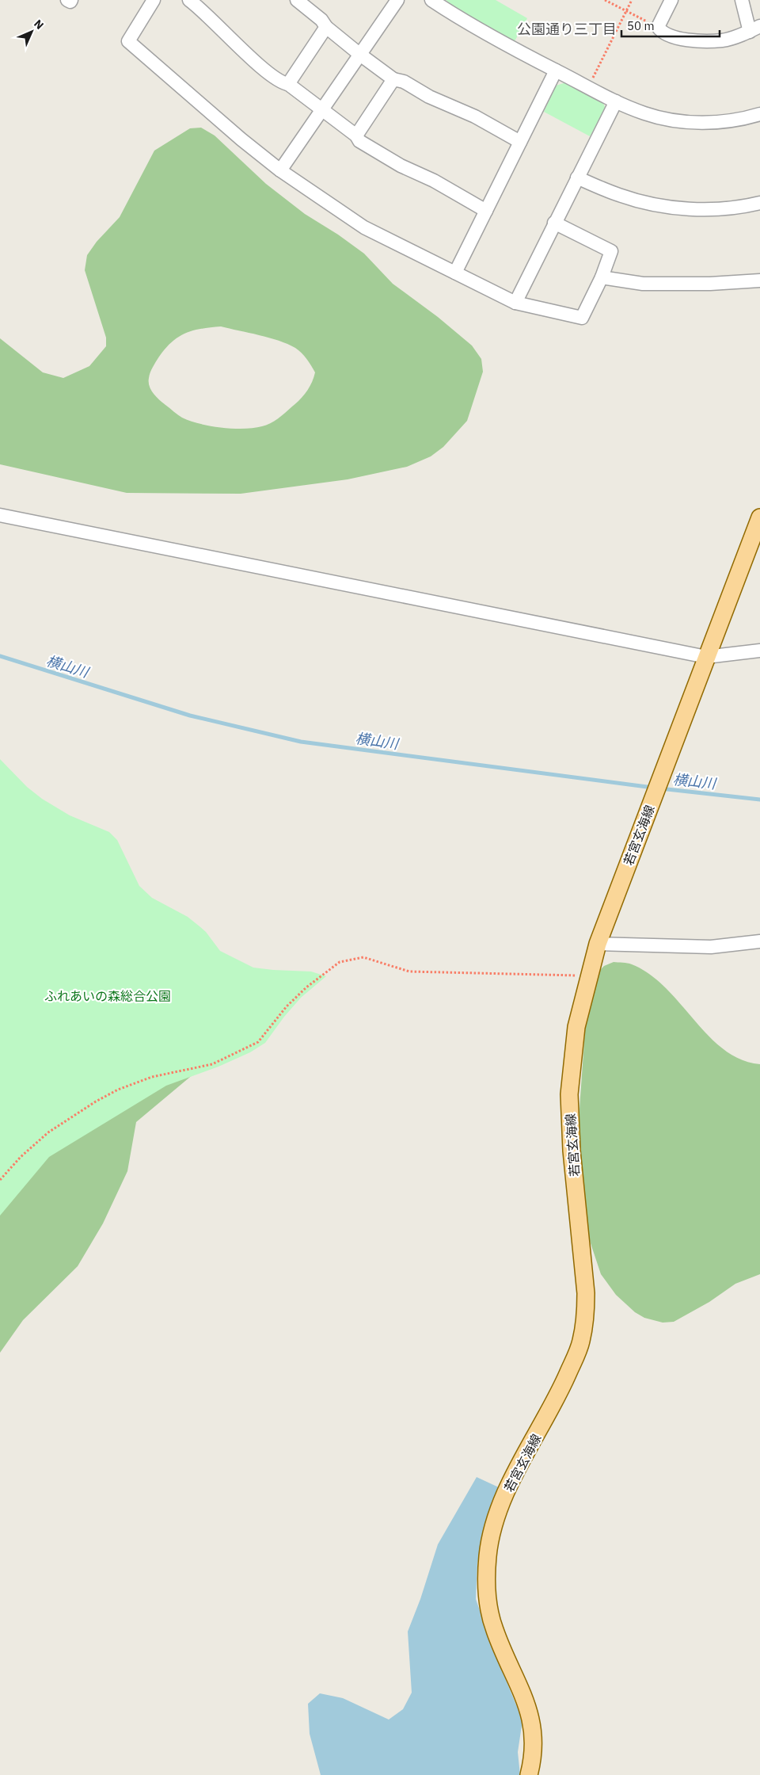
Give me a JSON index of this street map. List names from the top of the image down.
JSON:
{
  "streets": {
    "main road": ["若宮玄海線"]
  },
  "districts": ["公園通り三丁目"],
  "water": ["横山川"],
  "parks": ["ふれあいの森総合公園"],
  "scale_bar": "50 m",
  "north": "top right"
}
